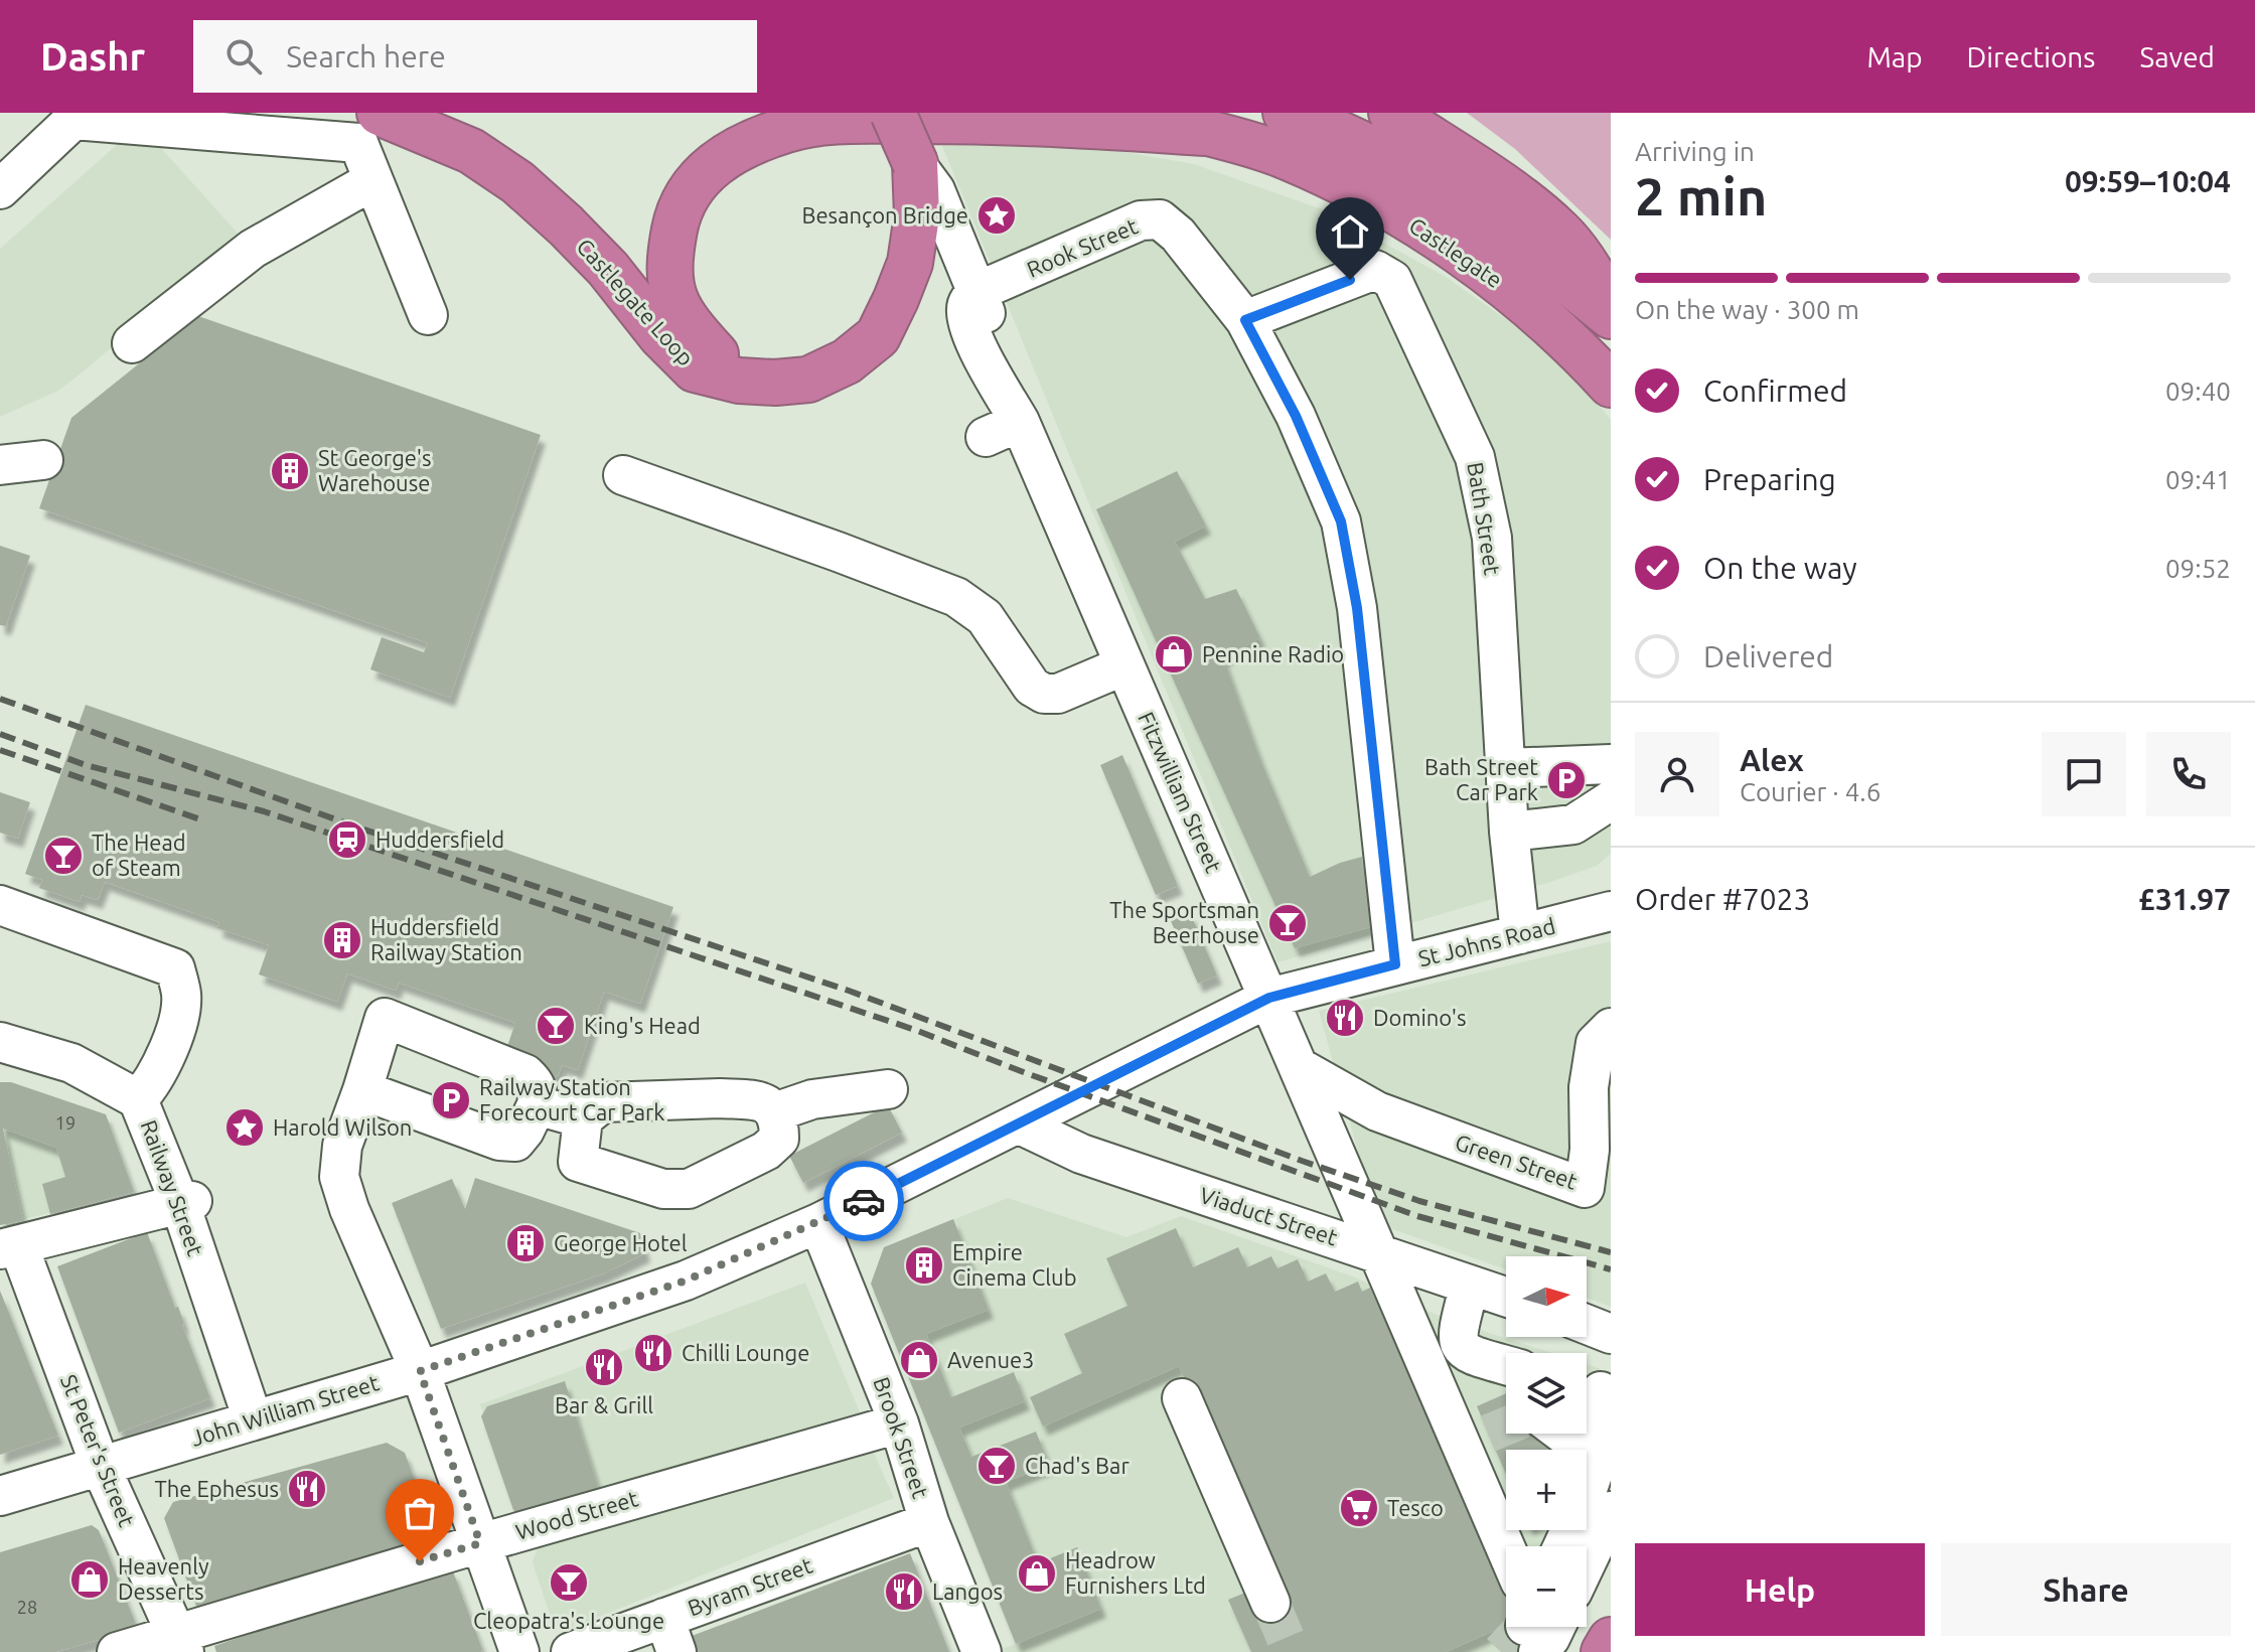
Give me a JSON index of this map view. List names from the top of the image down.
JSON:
{
  "streets": {
    "highway": ["Castlegate", "Castlegate Loop"],
    "street": [
      "Rook Street",
      "Bath Street",
      "Fitzwilliam Street",
      "St Johns Road",
      "Green Street",
      "Railway Street",
      "Viaduct Street",
      "John William Street",
      "Brook Street",
      "St Peter's Street",
      "Wood Street",
      "Byram Street"
    ]
  },
  "crossings": [
    ["Rook Street", "Bath Street"],
    ["Rook Street", "Fitzwilliam Street"],
    ["Rook Street", "St Johns Road"],
    ["Castlegate Loop", "Fitzwilliam Street"],
    ["Bath Street", "St Johns Road"],
    ["Fitzwilliam Street", "St Johns Road"],
    ["Fitzwilliam Street", "Green Street"],
    ["Fitzwilliam Street", "Viaduct Street"],
    ["Fitzwilliam Street", "John William Street"],
    ["St Johns Road", "John William Street"],
    ["Railway Street", "John William Street"],
    ["Viaduct Street", "John William Street"],
    ["John William Street", "Brook Street"],
    ["John William Street", "St Peter's Street"],
    ["Brook Street", "Wood Street"],
    ["Brook Street", "Byram Street"],
    ["St Peter's Street", "Wood Street"]
  ],
  "places": {
    "place": ["Besançon Bridge", "Harold Wilson"],
    "building": [
      "St George's Warehouse",
      "Huddersfield Railway Station",
      "George Hotel",
      "Empire Cinema Club"
    ],
    "shop": [
      "Pennine Radio",
      "Avenue3",
      "Headrow Furnishers Ltd",
      "Heavenly Desserts"
    ],
    "parking": ["Bath Street Car Park", "Railway Station Forecourt Car Park"],
    "station": ["Huddersfield"],
    "bar": [
      "The Head of Steam",
      "The Sportsman Beerhouse",
      "King's Head",
      "Chad's Bar",
      "Cleopatra's Lounge"
    ],
    "restaurant": [
      "Domino's",
      "Chilli Lounge",
      "Bar & Grill",
      "The Ephesus",
      "Langos"
    ],
    "supermarket": ["Tesco"]
  },
  "house_numbers": ["19", "28"],
  "north": "right",
  "page": {
    "header": "Dashr",
    "search": "Search here",
    "nav": ["Map", "Directions", "Saved"],
    "heading": ["2 min", "Arriving in", "09:59–10:04"],
    "panel": [
      "Alex",
      "Courier · 4.6",
      "Order #7023",
      "£31.97"
    ],
    "bar": "On the way · 300 m",
    "list": [
      ["Confirmed", "09:40"],
      ["Preparing", "09:41"],
      ["On the way", "09:52"],
      "Delivered"
    ],
    "map_buttons": ["+", "−"],
    "buttons": ["Help", "Share"]
  }
}
